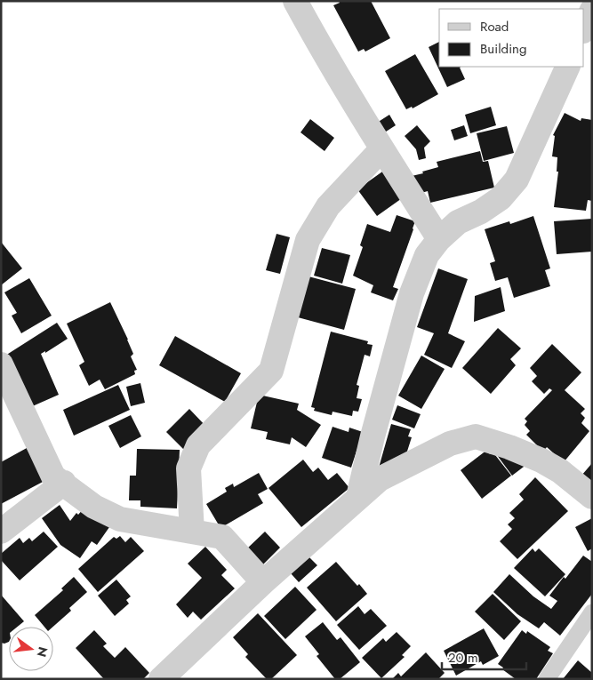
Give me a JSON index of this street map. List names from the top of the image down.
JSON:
{
  "legend": ["Road", "Building"],
  "scale_bar": "20 m",
  "north": "right"
}
